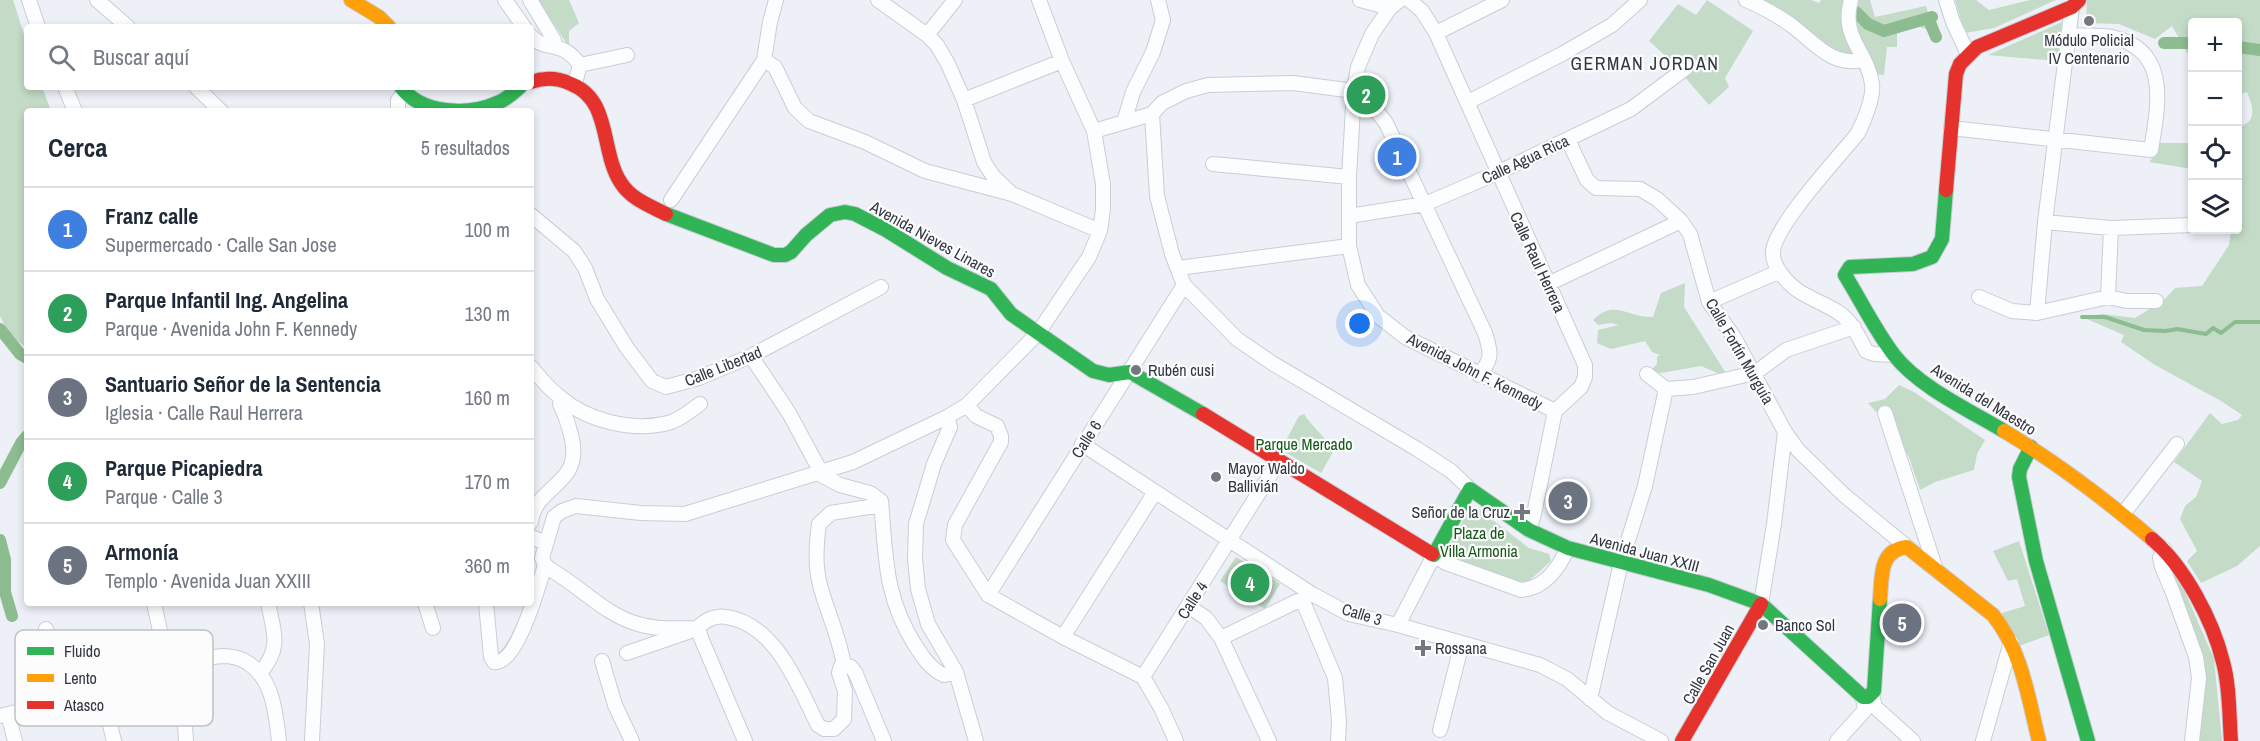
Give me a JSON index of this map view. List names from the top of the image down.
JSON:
{
  "streets": {
    "main road": [
      "Avenida Nieves Linares",
      "Avenida del Maestro",
      "Avenida Juan XXIII",
      "Calle San Juan"
    ],
    "street": [
      "Calle Agua Rica",
      "Calle Raul Herrera",
      "Calle Fortín Murguía",
      "Calle Libertad",
      "Avenida John F. Kennedy",
      "Calle 6",
      "Calle 4",
      "Calle 3"
    ]
  },
  "crossings": [
    ["Calle Agua Rica", "Calle Raul Herrera"],
    ["Calle Agua Rica", "Calle Fortín Murguía"],
    ["Calle Agua Rica", "Avenida John F. Kennedy"],
    ["Avenida Nieves Linares", "Calle 6"],
    ["Calle Raul Herrera", "Avenida John F. Kennedy"],
    ["Calle 6", "Avenida Juan XXIII"],
    ["Calle 6", "Calle 3"],
    ["Avenida Juan XXIII", "Calle San Juan"],
    ["Calle 4", "Calle 3"]
  ],
  "districts": ["GERMAN JORDAN"],
  "parks": ["Parque Mercado", "Plaza de Villa Armonia"],
  "places": {
    "other": [
      "Módulo Policial IV Centenario",
      "Rubén cusi",
      "Mayor Waldo Ballivián",
      "Banco Sol"
    ],
    "health": ["Señor de la Cruz", "Rossana"]
  },
  "legend": ["Fluido", "Lento", "Atasco"],
  "page": {
    "map_buttons": ["+", "−"],
    "search": "Buscar aquí",
    "pins": [
      "2",
      "1",
      "3",
      "4",
      "5"
    ],
    "heading": ["Cerca", "5 resultados"],
    "list": [
      {
        "mark": "1",
        "name": "Franz calle",
        "note": "Supermercado · Calle San Jose",
        "value": "100 m"
      },
      {
        "mark": "2",
        "name": "Parque Infantil Ing. Angelina",
        "note": "Parque · Avenida John F. Kennedy",
        "value": "130 m"
      },
      {
        "mark": "3",
        "name": "Santuario Señor de la Sentencia",
        "note": "Iglesia · Calle Raul Herrera",
        "value": "160 m"
      },
      {
        "mark": "4",
        "name": "Parque Picapiedra",
        "note": "Parque · Calle 3",
        "value": "170 m"
      },
      {
        "mark": "5",
        "name": "Armonía",
        "note": "Templo · Avenida Juan XXIII",
        "value": "360 m"
      }
    ]
  }
}
